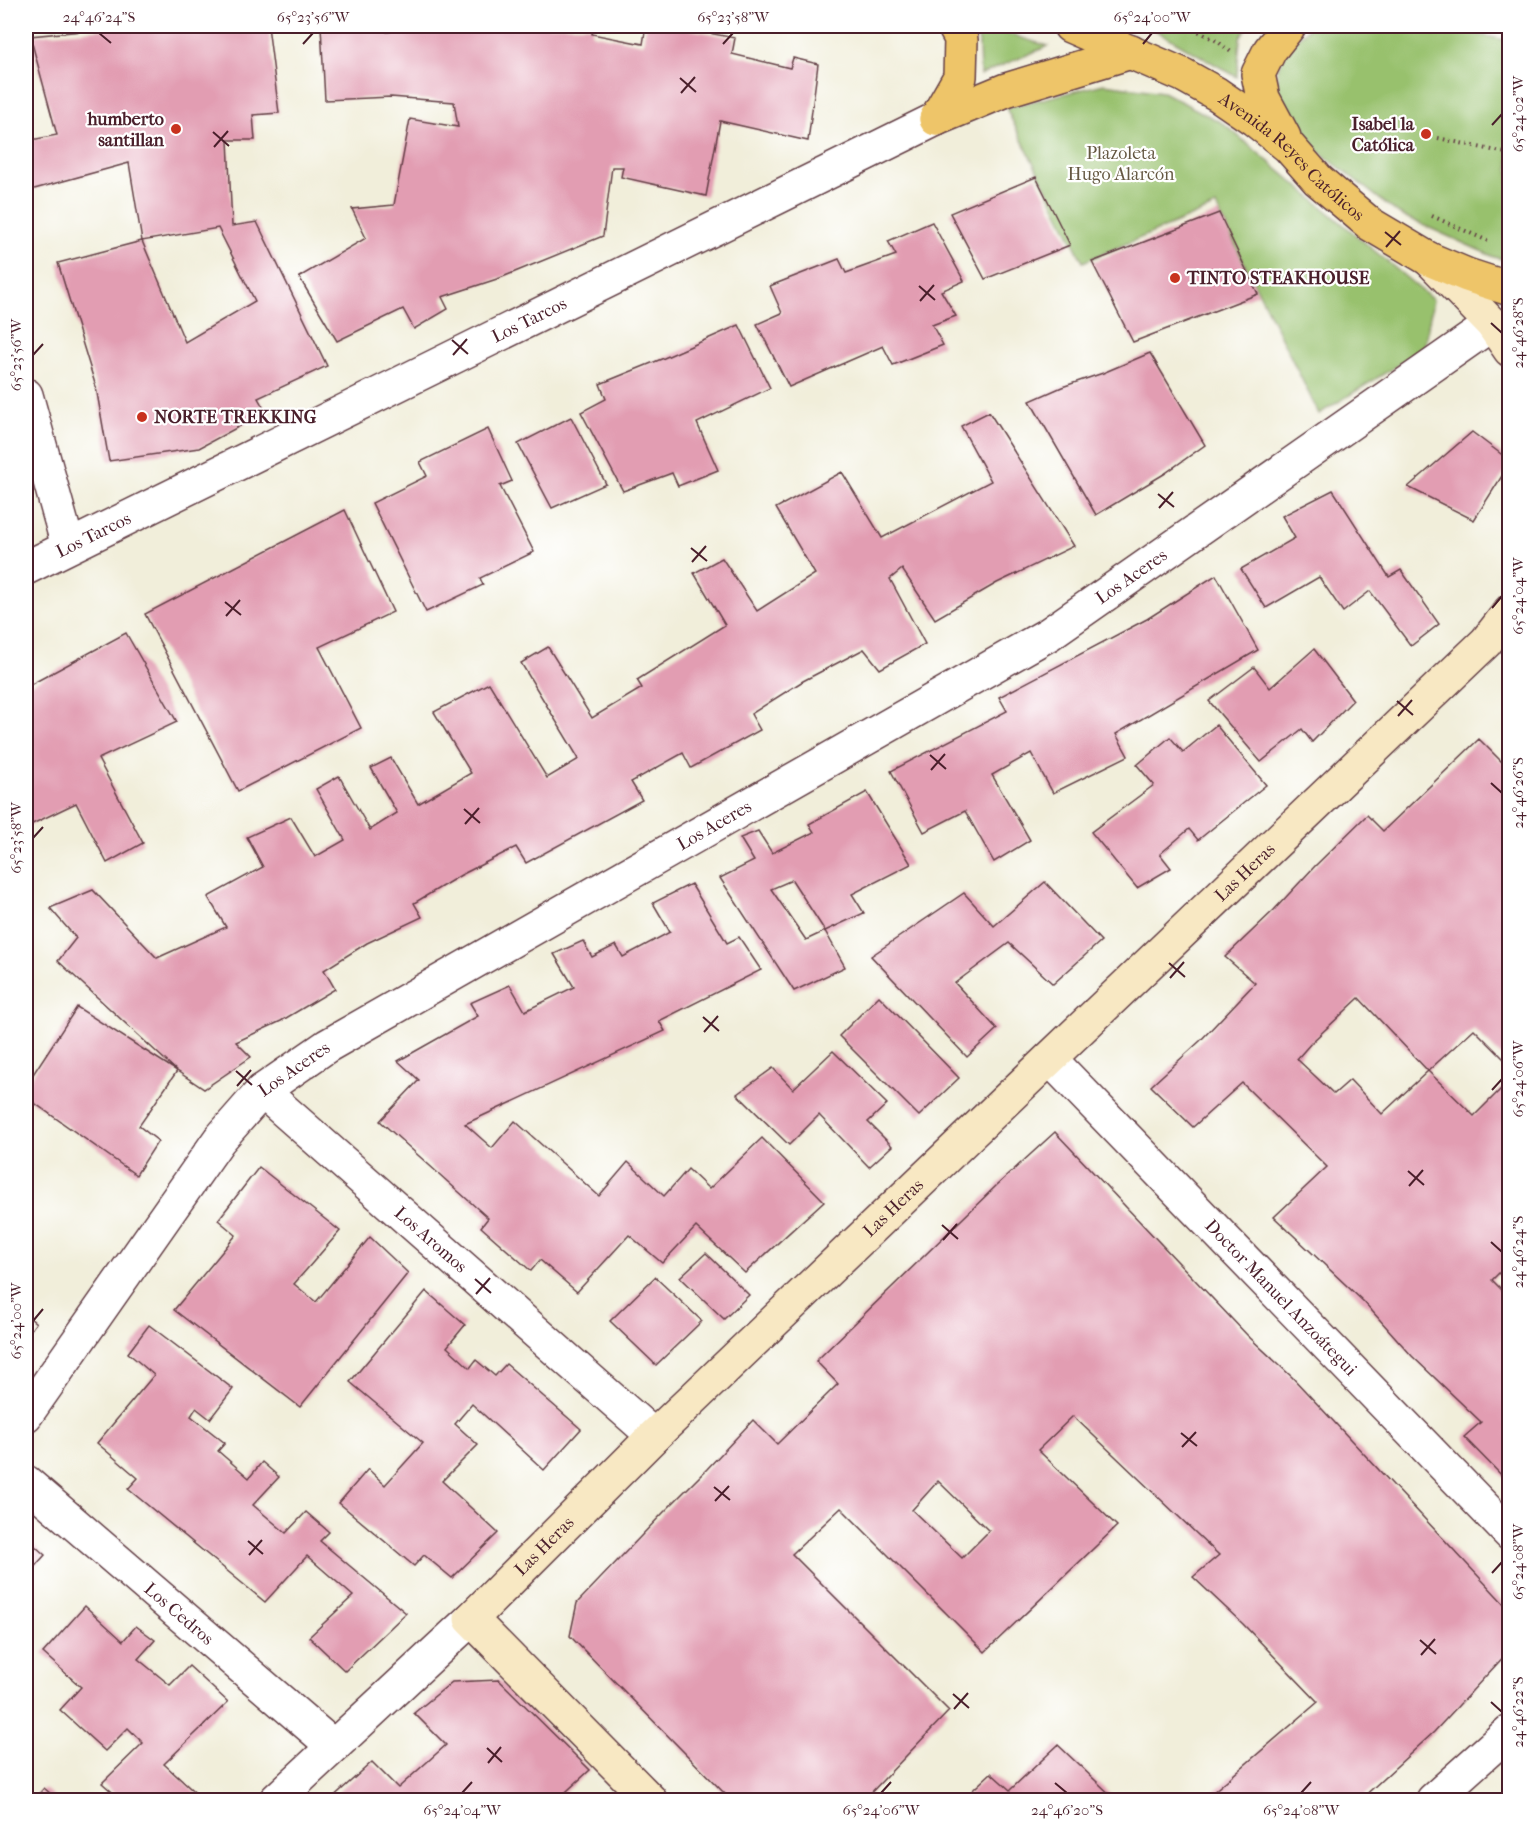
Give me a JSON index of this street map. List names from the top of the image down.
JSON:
{
  "streets": {
    "main road": ["Avenida Reyes Católicos"],
    "street": [
      "Los Tarcos",
      "Los Aceres",
      "Las Heras",
      "Los Aromos",
      "Doctor Manuel Anzoátegui",
      "Los Cedros"
    ]
  },
  "crossings": [
    ["Los Aceres", "Los Aromos"],
    ["Las Heras", "Los Aromos"],
    ["Las Heras", "Doctor Manuel Anzoátegui"],
    ["Las Heras", "Los Cedros"]
  ],
  "parks": ["Plazoleta Hugo Alarcón"],
  "places": [
    "humberto santillan",
    "Isabel la Católica",
    "TINTO STEAKHOUSE",
    "NORTE TREKKING"
  ],
  "coordinates": [
    "24°46'24\"S",
    "65°23'56\"W",
    "65°23'58\"W",
    "65°24'00\"W",
    "65°24'02\"W",
    "24°46'28\"S",
    "65°24'04\"W",
    "24°46'26\"S",
    "65°24'06\"W",
    "65°24'08\"W",
    "24°46'22\"S",
    "24°46'20\"S"
  ]
}
